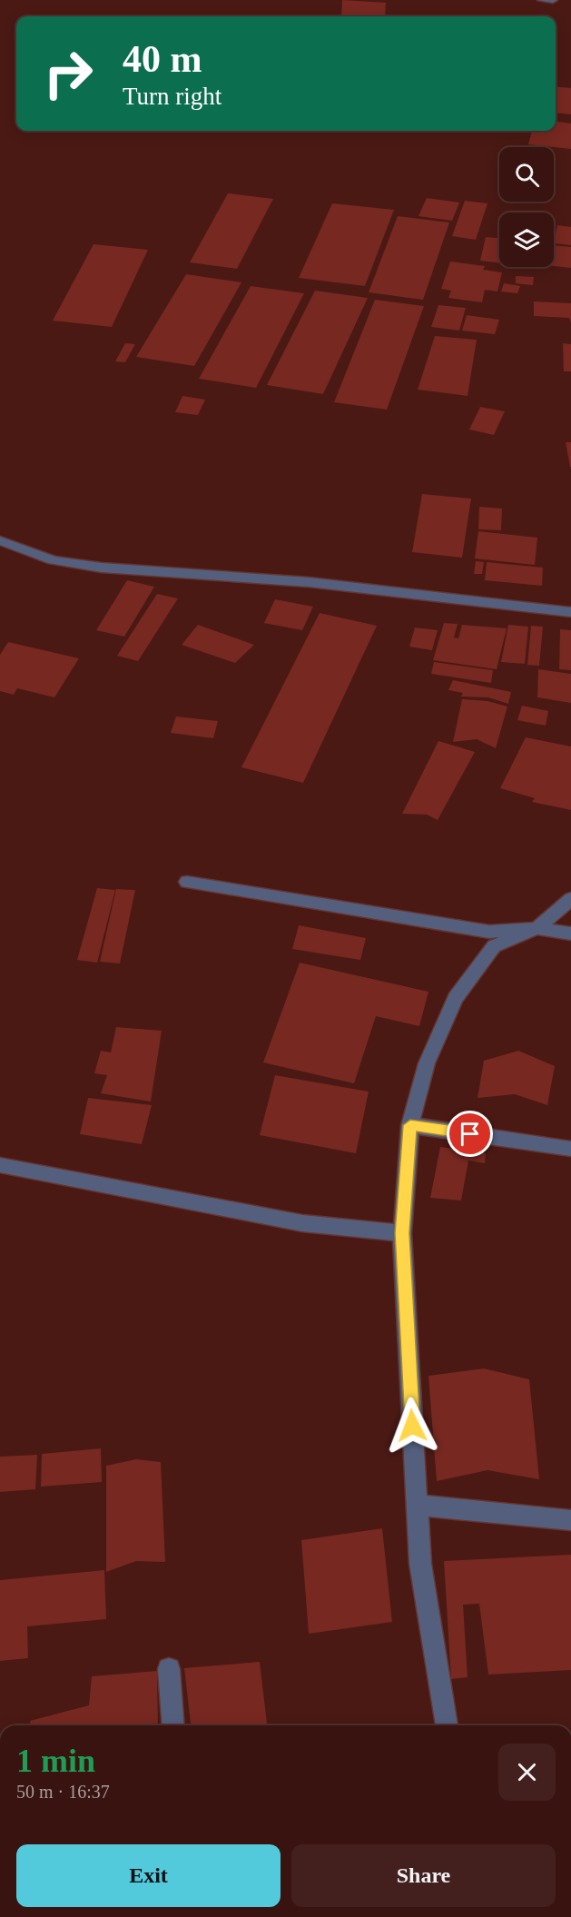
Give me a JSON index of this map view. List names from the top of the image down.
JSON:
{
  "page": {
    "turn": ["40 m", "Turn right"],
    "heading": ["1 min", "50 m · 16:37"],
    "buttons": ["Exit", "Share"]
  }
}
